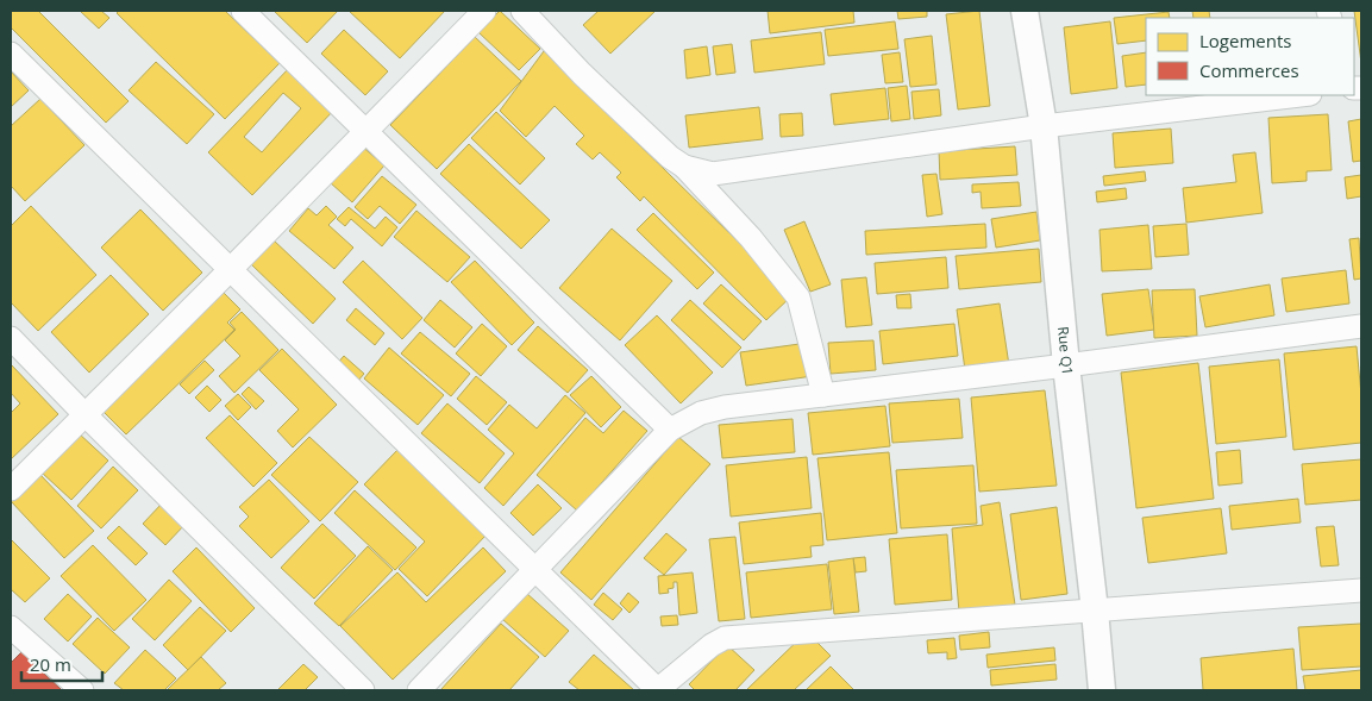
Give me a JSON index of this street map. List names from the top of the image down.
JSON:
{
  "streets": {
    "street": ["Rue Q1"]
  },
  "legend": ["Logements", "Commerces"],
  "scale_bar": "20 m"
}
